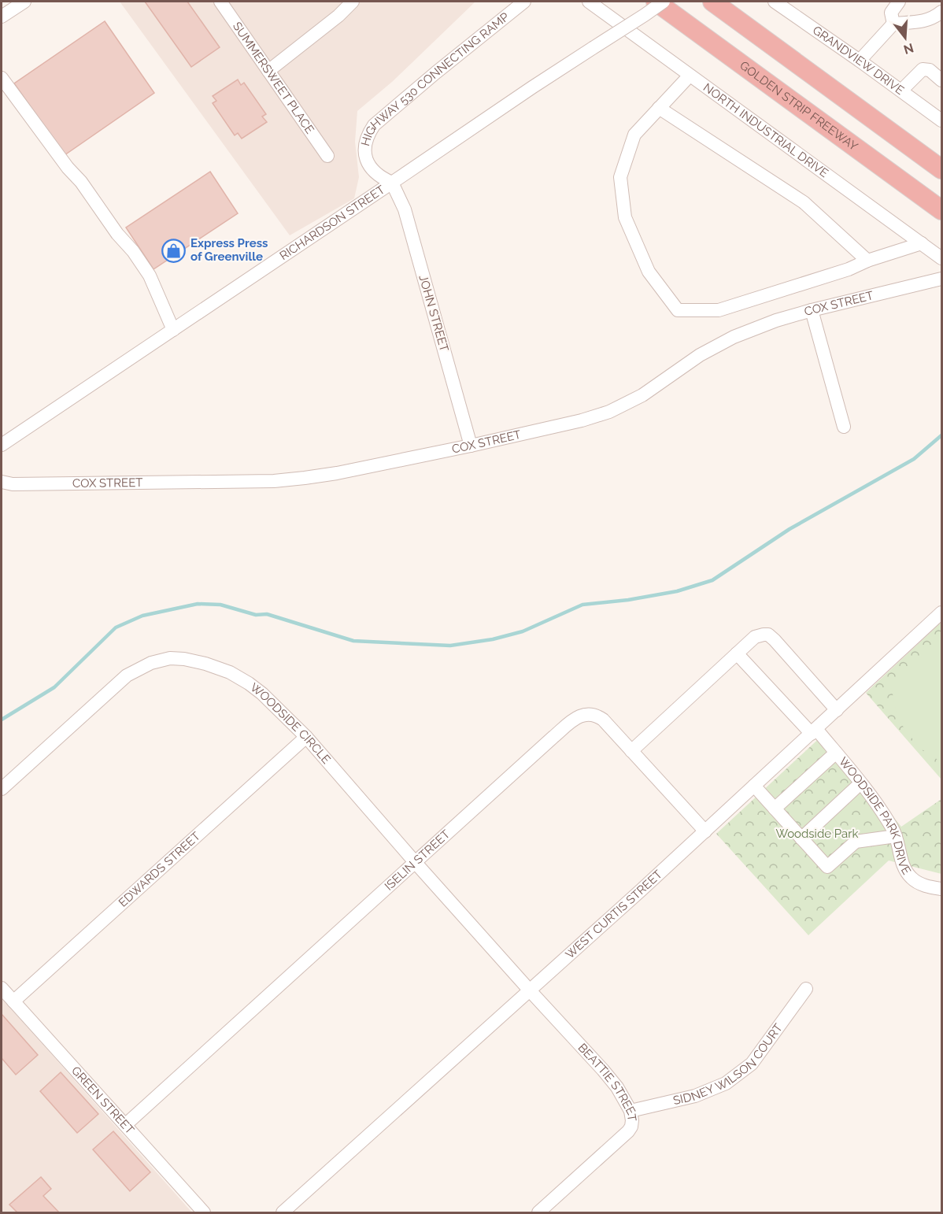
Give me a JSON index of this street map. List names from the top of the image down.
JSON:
{
  "streets": {
    "highway": ["GOLDEN STRIP FREEWAY"],
    "street": [
      "GRANDVIEW DRIVE",
      "SUMMERSWEET PLACE",
      "HIGHWAY 530 CONNECTING RAMP",
      "NORTH INDUSTRIAL DRIVE",
      "RICHARDSON STREET",
      "COX STREET",
      "JOHN STREET",
      "WOODSIDE CIRCLE",
      "WOODSIDE PARK DRIVE",
      "ISELIN STREET",
      "EDWARDS STREET",
      "WEST CURTIS STREET",
      "SIDNEY WILSON COURT",
      "BEATTIE STREET",
      "GREEN STREET"
    ]
  },
  "crossings": [
    ["HIGHWAY 530 CONNECTING RAMP", "RICHARDSON STREET"],
    ["HIGHWAY 530 CONNECTING RAMP", "JOHN STREET"],
    ["RICHARDSON STREET", "JOHN STREET"],
    ["COX STREET", "JOHN STREET"],
    ["WOODSIDE CIRCLE", "ISELIN STREET"],
    ["WOODSIDE CIRCLE", "EDWARDS STREET"],
    ["WOODSIDE CIRCLE", "WEST CURTIS STREET"],
    ["WOODSIDE CIRCLE", "BEATTIE STREET"],
    ["WOODSIDE PARK DRIVE", "WEST CURTIS STREET"],
    ["ISELIN STREET", "WEST CURTIS STREET"],
    ["ISELIN STREET", "GREEN STREET"],
    ["EDWARDS STREET", "GREEN STREET"],
    ["WEST CURTIS STREET", "BEATTIE STREET"],
    ["SIDNEY WILSON COURT", "BEATTIE STREET"]
  ],
  "parks": ["Woodside Park"],
  "places": {
    "shop": ["Express Press of Greenville"]
  },
  "north": "bottom"
}
